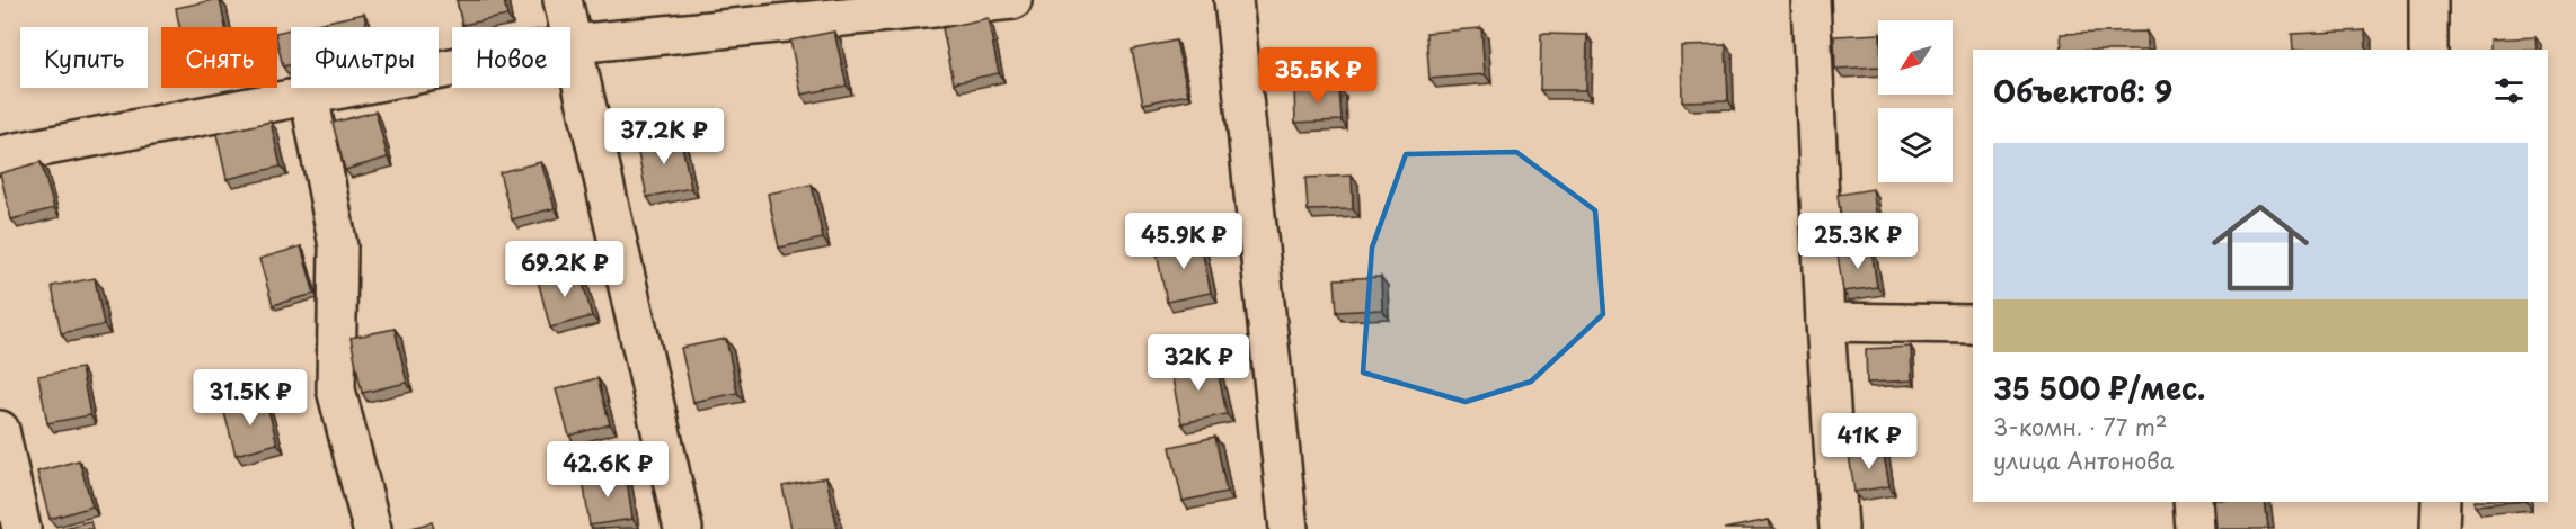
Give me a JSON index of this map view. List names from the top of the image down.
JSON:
{
  "north": "bottom left",
  "page": {
    "chip": [
      "Купить",
      "Снять",
      "Фильтры",
      "Новое"
    ],
    "price": [
      "35.5K ₽",
      "37.2K ₽",
      "45.9K ₽",
      "25.3K ₽",
      "69.2K ₽",
      "32K ₽",
      "31.5K ₽",
      "41K ₽",
      "42.6K ₽"
    ],
    "heading": "Объектов: 9",
    "list": [
      {
        "name": "35 500 ₽/мес.",
        "note": "3-комн. · 77 m² · улица Антонова"
      }
    ]
  }
}
